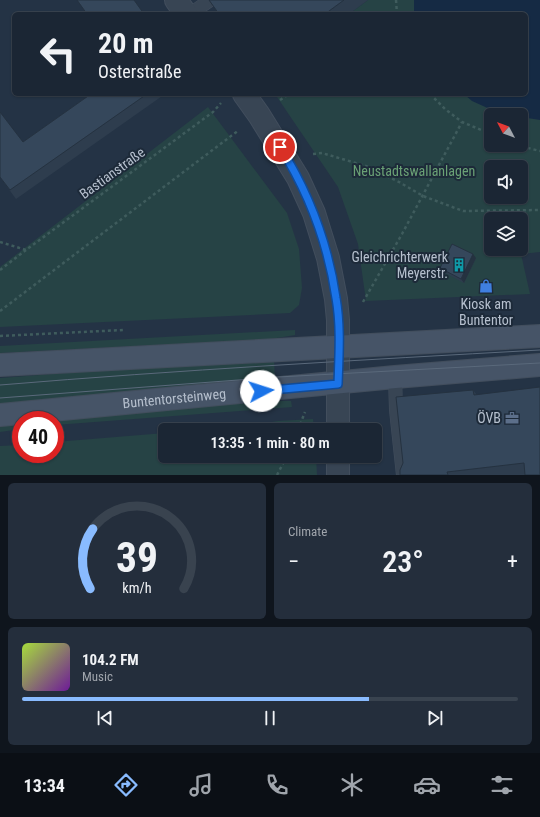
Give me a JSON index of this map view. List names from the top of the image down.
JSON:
{
  "streets": {
    "street": ["Buntentorsteinweg"],
    "path": ["Bastianstraße"]
  },
  "parks": ["Neustadtswallanlagen"],
  "places": {
    "building": ["Gleichrichterwerk Meyerstr."],
    "shop": ["Kiosk am Buntentor"],
    "office": ["ÖVB"]
  },
  "north": "top left",
  "page": {
    "turn": ["20 m", "Osterstraße"],
    "limit": "40",
    "trip": "13:35 · 1 min · 80 m",
    "tile": "Climate",
    "heat": ["−", "23°", "+"],
    "song": ["104.2 FM", "Music"],
    "tabs": "13:34",
    "gauge": ["39", "km/h"]
  }
}
